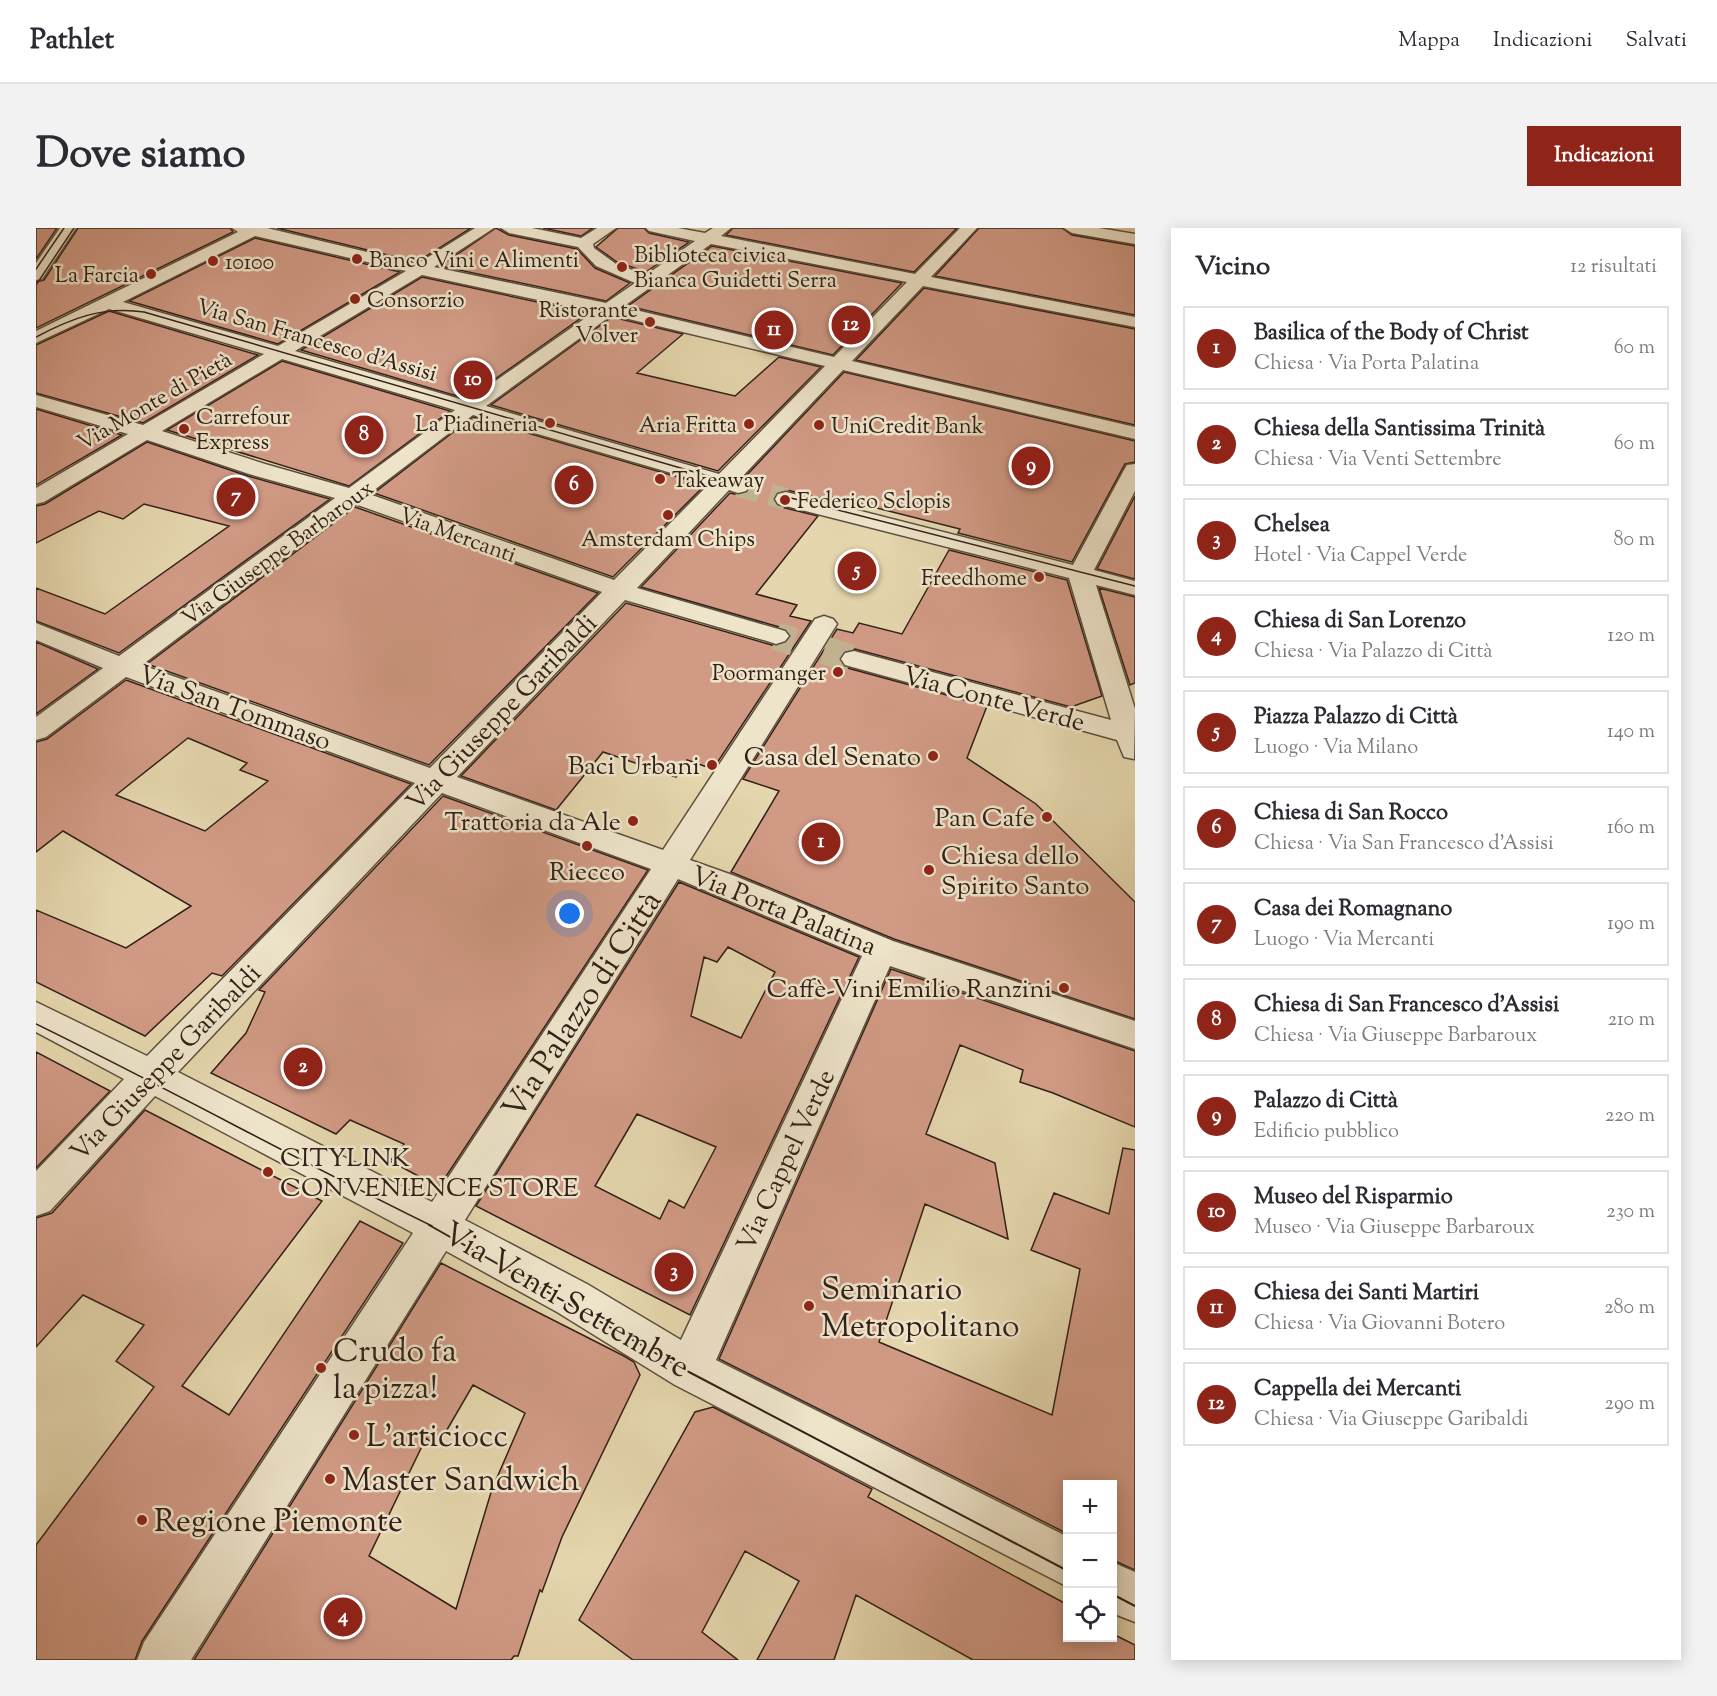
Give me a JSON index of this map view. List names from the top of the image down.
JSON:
{
  "streets": {
    "street": [
      "Via San Francesco d'Assisi",
      "Via Monte di Pietà",
      "Via Mercanti",
      "Via Giuseppe Barbaroux",
      "Via Conte Verde",
      "Via San Tommaso",
      "Via Giuseppe Garibaldi",
      "Via Porta Palatina",
      "Via Palazzo di Città",
      "Via Cappel Verde",
      "Via Venti Settembre"
    ]
  },
  "crossings": [
    ["Via San Francesco d'Assisi", "Via Monte di Pietà"],
    ["Via San Francesco d'Assisi", "Via Giuseppe Barbaroux"],
    ["Via San Francesco d'Assisi", "Via Giuseppe Garibaldi"],
    ["Via Monte di Pietà", "Via Mercanti"],
    ["Via Mercanti", "Via Giuseppe Barbaroux"],
    ["Via Mercanti", "Via Giuseppe Garibaldi"],
    ["Via Mercanti", "Via Palazzo di Città"],
    ["Via Giuseppe Barbaroux", "Via San Tommaso"],
    ["Via San Tommaso", "Via Giuseppe Garibaldi"],
    ["Via San Tommaso", "Via Porta Palatina"],
    ["Via Giuseppe Garibaldi", "Via Porta Palatina"],
    ["Via Giuseppe Garibaldi", "Via Venti Settembre"],
    ["Via Porta Palatina", "Via Palazzo di Città"],
    ["Via Porta Palatina", "Via Cappel Verde"],
    ["Via Palazzo di Città", "Via Venti Settembre"],
    ["Via Cappel Verde", "Via Venti Settembre"]
  ],
  "places": [
    "Banco Vini e Alimenti",
    "10100",
    "Biblioteca civica Bianca Guidetti Serra",
    "La Farcia",
    "Consorzio",
    "Ristorante Volver",
    "La Piadineria",
    "Aria Fritta",
    "UniCredit Bank",
    "Carrefour Express",
    "Takeaway",
    "Federico Sclopis",
    "Amsterdam Chips",
    "Freedhome",
    "Poormanger",
    "Casa del Senato",
    "Baci Urbani",
    "Pan Cafe",
    "Trattoria da Ale",
    "Riecco",
    "Chiesa dello Spirito Santo",
    "Caffè-Vini Emilio Ranzini",
    "CITYLINK CONVENIENCE STORE",
    "Seminario Metropolitano",
    "Crudo fa la pizza!",
    "L'articiocc",
    "Master Sandwich",
    "Regione Piemonte"
  ],
  "page": {
    "header": "Pathlet",
    "nav": ["Mappa", "Indicazioni", "Salvati"],
    "title": "Dove siamo",
    "buttons": "Indicazioni",
    "heading": ["Vicino", "12 risultati"],
    "pins": [
      "12",
      "11",
      "10",
      "8",
      "9",
      "6",
      "7",
      "5",
      "1",
      "2",
      "3",
      "4"
    ],
    "list": [
      {
        "mark": "1",
        "name": "Basilica of the Body of Christ",
        "note": "Chiesa · Via Porta Palatina",
        "value": "60 m"
      },
      {
        "mark": "2",
        "name": "Chiesa della Santissima Trinità",
        "note": "Chiesa · Via Venti Settembre",
        "value": "60 m"
      },
      {
        "mark": "3",
        "name": "Chelsea",
        "note": "Hotel · Via Cappel Verde",
        "value": "80 m"
      },
      {
        "mark": "4",
        "name": "Chiesa di San Lorenzo",
        "note": "Chiesa · Via Palazzo di Città",
        "value": "120 m"
      },
      {
        "mark": "5",
        "name": "Piazza Palazzo di Città",
        "note": "Luogo · Via Milano",
        "value": "140 m"
      },
      {
        "mark": "6",
        "name": "Chiesa di San Rocco",
        "note": "Chiesa · Via San Francesco d'Assisi",
        "value": "160 m"
      },
      {
        "mark": "7",
        "name": "Casa dei Romagnano",
        "note": "Luogo · Via Mercanti",
        "value": "190 m"
      },
      {
        "mark": "8",
        "name": "Chiesa di San Francesco d'Assisi",
        "note": "Chiesa · Via Giuseppe Barbaroux",
        "value": "210 m"
      },
      {
        "mark": "9",
        "name": "Palazzo di Città",
        "note": "Edificio pubblico",
        "value": "220 m"
      },
      {
        "mark": "10",
        "name": "Museo del Risparmio",
        "note": "Museo · Via Giuseppe Barbaroux",
        "value": "230 m"
      },
      {
        "mark": "11",
        "name": "Chiesa dei Santi Martiri",
        "note": "Chiesa · Via Giovanni Botero",
        "value": "280 m"
      },
      {
        "mark": "12",
        "name": "Cappella dei Mercanti",
        "note": "Chiesa · Via Giuseppe Garibaldi",
        "value": "290 m"
      }
    ],
    "map_buttons": ["+", "−"]
  }
}
